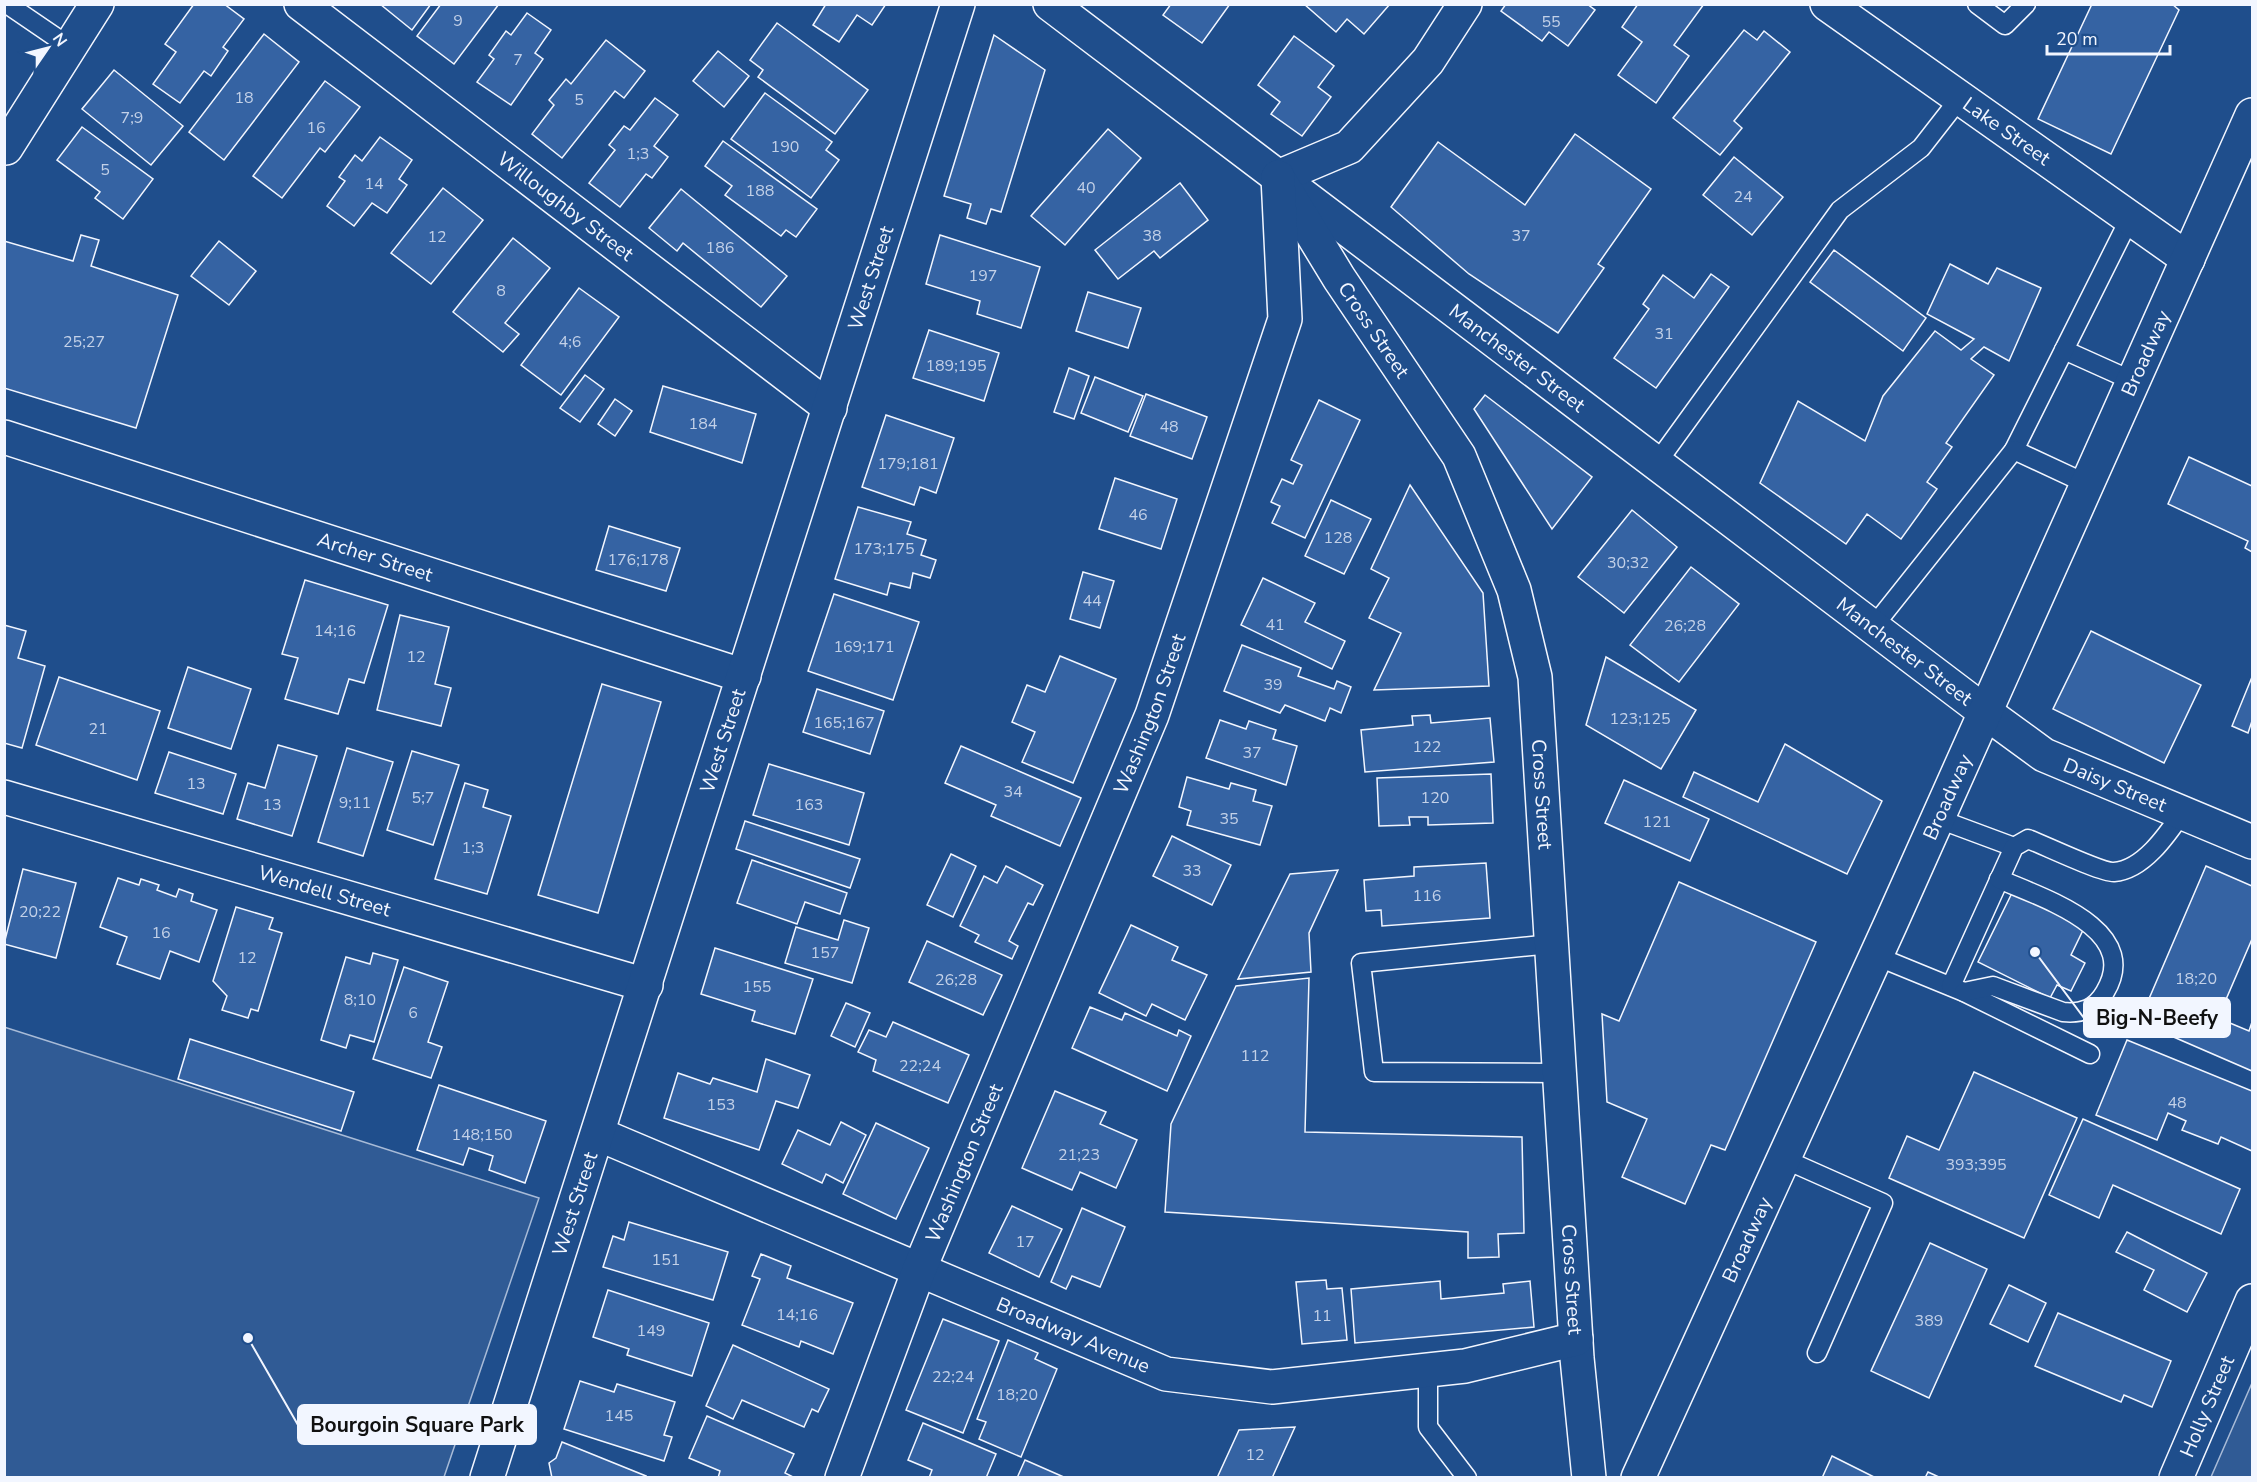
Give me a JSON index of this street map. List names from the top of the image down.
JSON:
{
  "streets": {
    "street": [
      "Lake Street",
      "Willoughby Street",
      "West Street",
      "Cross Street",
      "Broadway",
      "Manchester Street",
      "Archer Street",
      "Washington Street",
      "Daisy Street",
      "Wendell Street",
      "Broadway Avenue",
      "Holly Street"
    ]
  },
  "crossings": [
    ["Lake Street", "Broadway"],
    ["Willoughby Street", "West Street"],
    ["West Street", "Archer Street"],
    ["West Street", "Wendell Street"],
    ["West Street", "Broadway Avenue"],
    ["Cross Street", "Manchester Street"],
    ["Cross Street", "Washington Street"],
    ["Cross Street", "Broadway Avenue"],
    ["Broadway", "Manchester Street"],
    ["Broadway", "Daisy Street"],
    ["Manchester Street", "Washington Street"],
    ["Manchester Street", "Daisy Street"],
    ["Washington Street", "Broadway Avenue"]
  ],
  "places": ["Big-N-Beefy", "Bourgoin Square Park"],
  "house_numbers": [
    "9",
    "55",
    "7",
    "18",
    "5",
    "7;9",
    "16",
    "190",
    "1;3",
    "5",
    "14",
    "40",
    "188",
    "24",
    "38",
    "37",
    "12",
    "186",
    "197",
    "8",
    "31",
    "25;27",
    "4;6",
    "189;195",
    "184",
    "48",
    "179;181",
    "46",
    "128",
    "173;175",
    "176;178",
    "30;32",
    "44",
    "41",
    "26;28",
    "14;16",
    "169;171",
    "12",
    "39",
    "123;125",
    "165;167",
    "21",
    "122",
    "37",
    "13",
    "34",
    "5;7",
    "120",
    "9;11",
    "13",
    "163",
    "35",
    "121",
    "1;3",
    "33",
    "116",
    "20;22",
    "16",
    "157",
    "12",
    "18;20",
    "26;28",
    "155",
    "8;10",
    "6",
    "112",
    "22;24",
    "48",
    "153",
    "148;150",
    "21;23",
    "393;395",
    "17",
    "151",
    "14;16",
    "11",
    "389",
    "149",
    "22;24",
    "18;20",
    "145",
    "12"
  ],
  "scale_bar": "20 m",
  "north": "top right"
}
